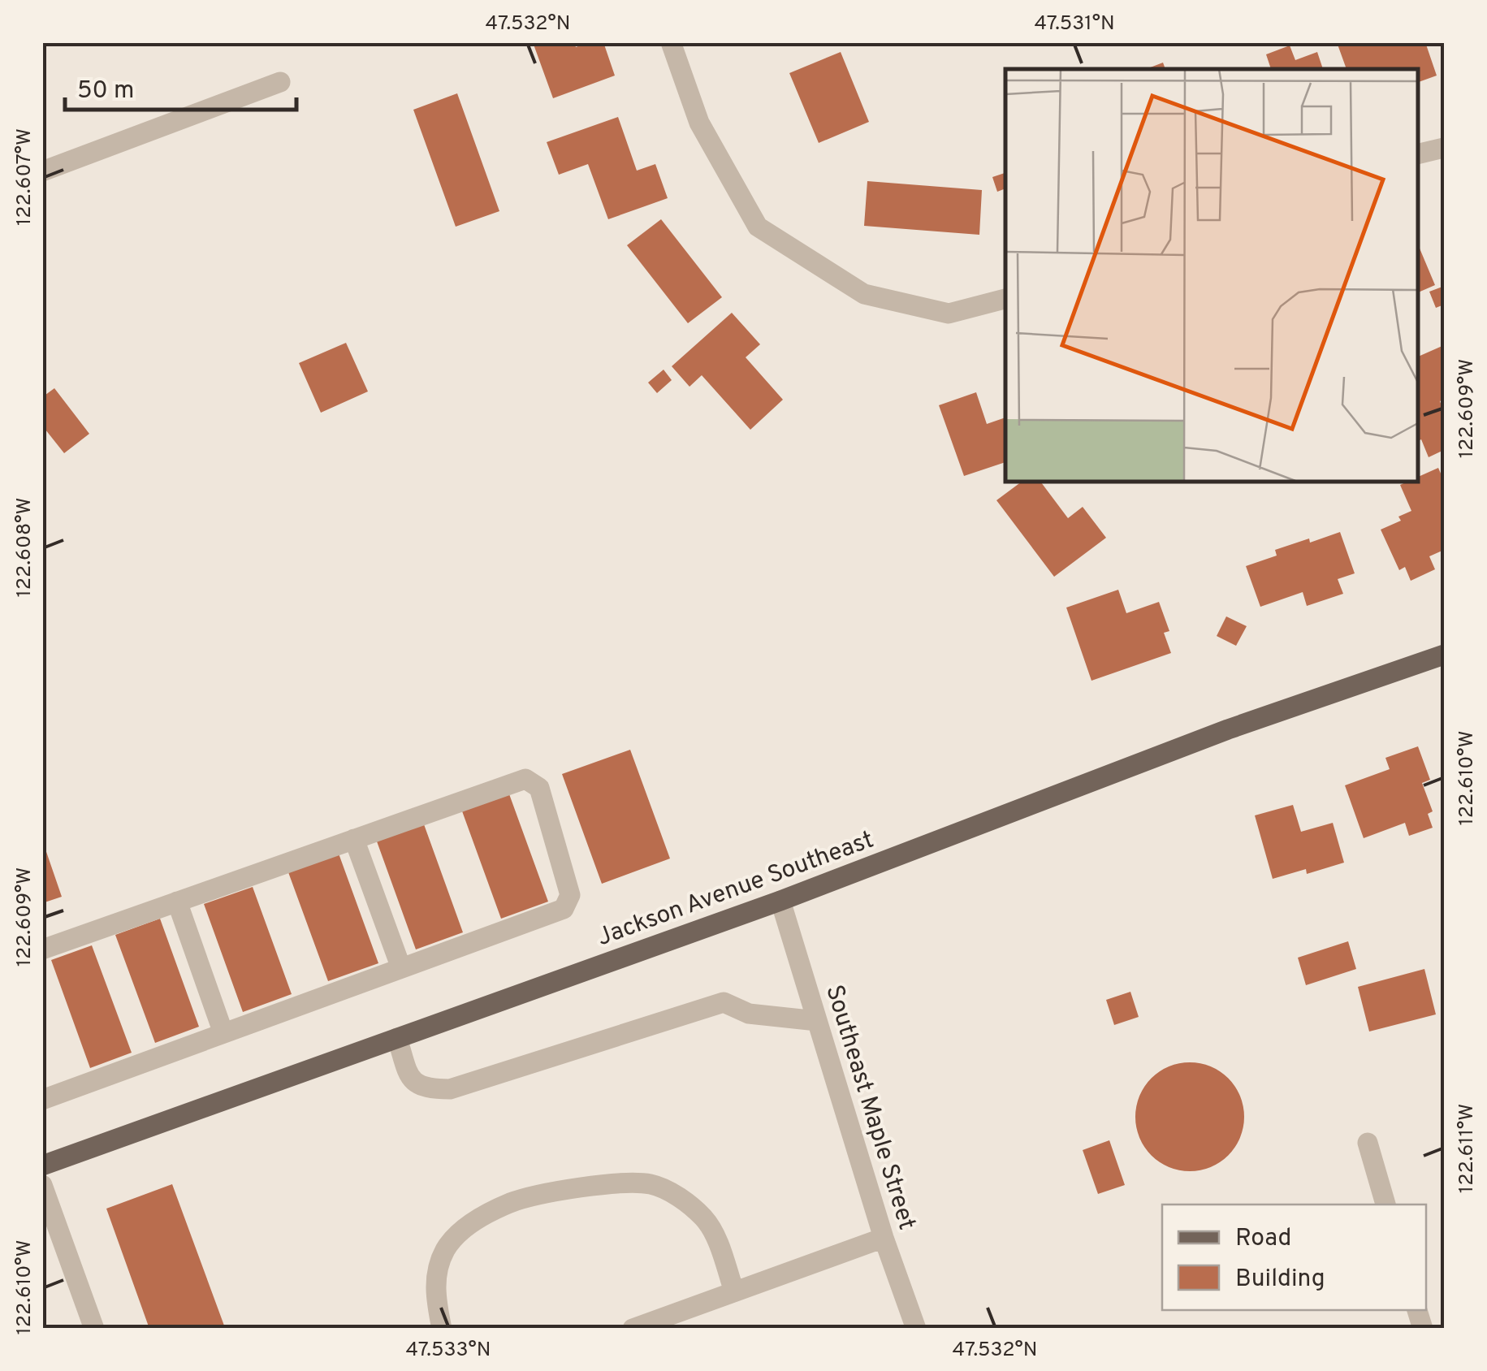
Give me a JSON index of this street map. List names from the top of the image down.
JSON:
{
  "streets": {
    "main road": ["Jackson Avenue Southeast"],
    "street": ["Southeast Maple Street"]
  },
  "crossings": [
    ["Jackson Avenue Southeast", "Southeast Maple Street"]
  ],
  "legend": ["Road", "Building"],
  "scale_bar": "50 m",
  "coordinates": [
    "47.532°N",
    "47.531°N",
    "122.607°W",
    "122.609°W",
    "122.608°W",
    "122.610°W",
    "122.611°W",
    "47.533°N"
  ]
}
